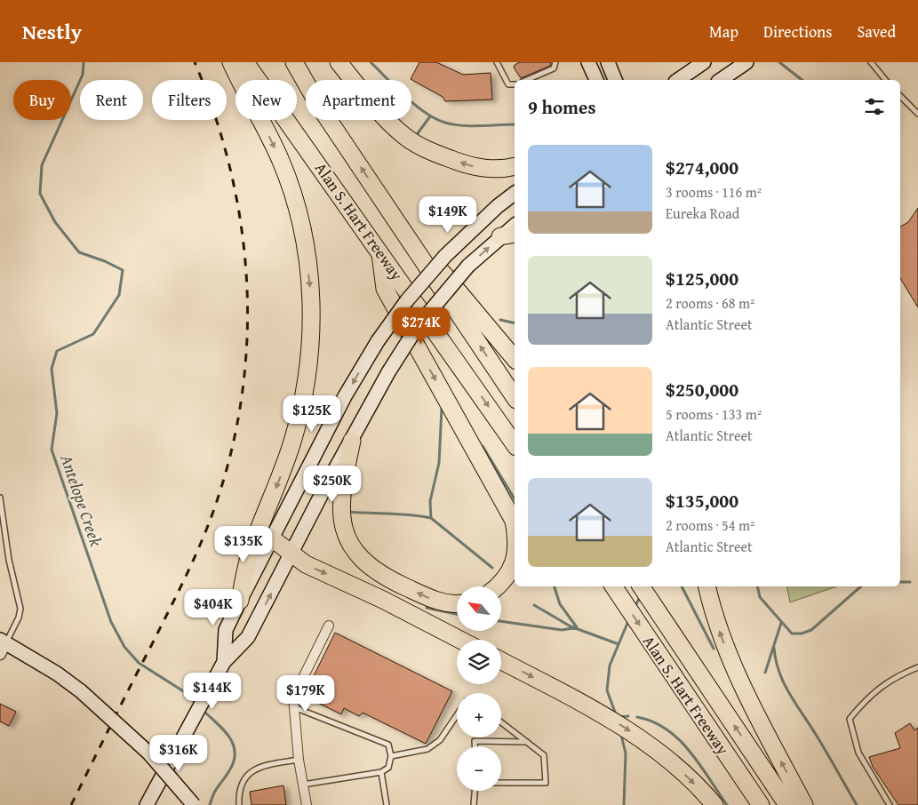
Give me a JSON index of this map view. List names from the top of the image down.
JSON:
{
  "streets": {
    "highway": ["Alan S. Hart Freeway"]
  },
  "water": ["Antelope Creek"],
  "north": "top left",
  "page": {
    "header": "Nestly",
    "nav": ["Map", "Directions", "Saved"],
    "chip": [
      "Buy",
      "Rent",
      "Filters",
      "New",
      "Apartment"
    ],
    "heading": "9 homes",
    "list": [
      {
        "name": "$274,000",
        "note": "3 rooms · 116 m² · Eureka Road"
      },
      {
        "name": "$125,000",
        "note": "2 rooms · 68 m² · Atlantic Street"
      },
      {
        "name": "$250,000",
        "note": "5 rooms · 133 m² · Atlantic Street"
      },
      {
        "name": "$135,000",
        "note": "2 rooms · 54 m² · Atlantic Street"
      }
    ],
    "price": [
      "$149K",
      "$274K",
      "$125K",
      "$250K",
      "$135K",
      "$404K",
      "$144K",
      "$179K",
      "$316K"
    ],
    "map_buttons": ["+", "−"]
  }
}
